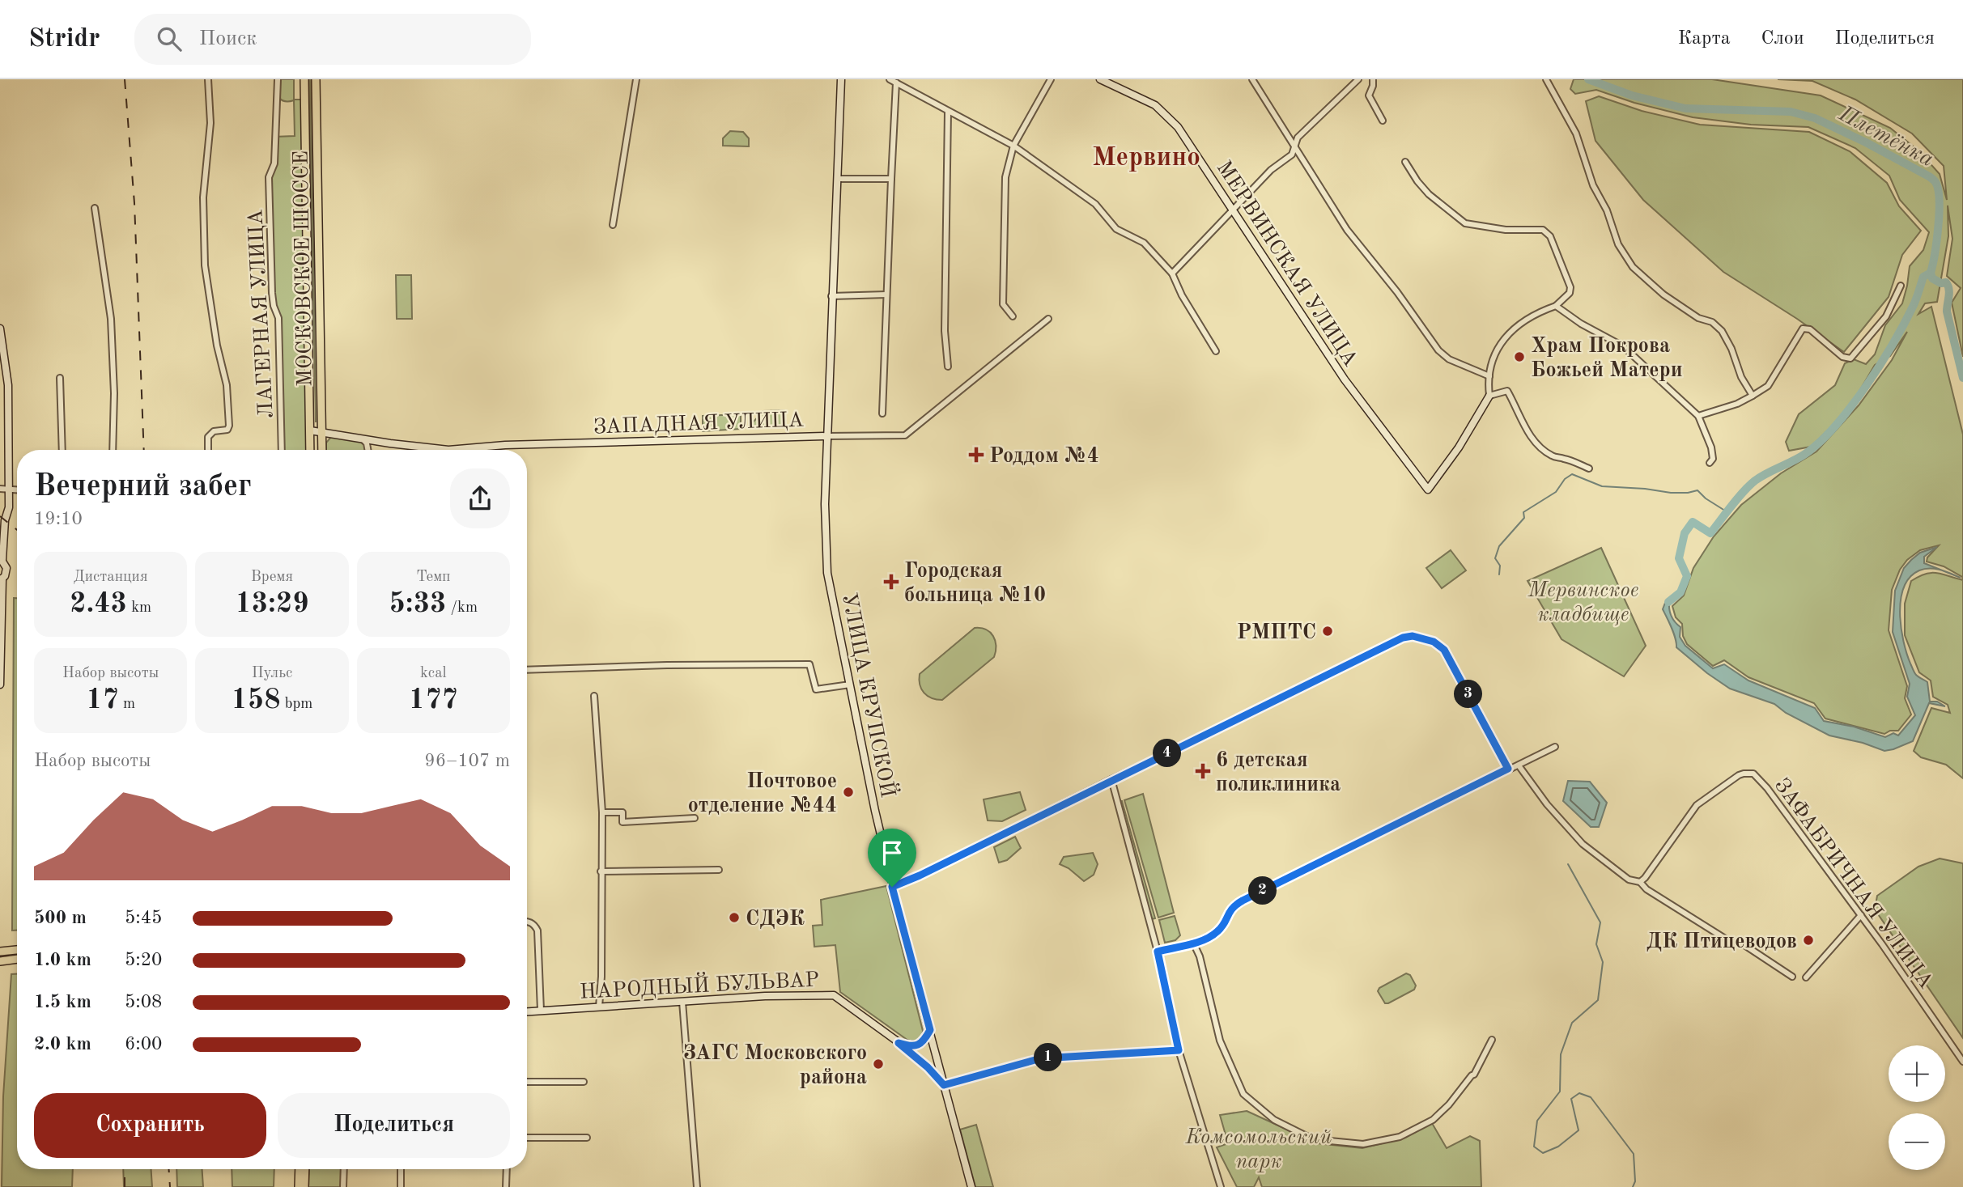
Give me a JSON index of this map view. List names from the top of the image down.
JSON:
{
  "streets": {
    "main road": ["МОСКОВСКОЕ ШОССЕ"],
    "street": [
      "МЕРВИНСКАЯ УЛИЦА",
      "ЛАГЕРНАЯ УЛИЦА",
      "ЗАПАДНАЯ УЛИЦА",
      "УЛИЦА КРУПСКОЙ",
      "ЗАФАБРИЧНАЯ УЛИЦА",
      "НАРОДНЫЙ БУЛЬВАР"
    ]
  },
  "crossings": [
    ["МОСКОВСКОЕ ШОССЕ", "ЗАПАДНАЯ УЛИЦА"],
    ["ЗАПАДНАЯ УЛИЦА", "УЛИЦА КРУПСКОЙ"],
    ["УЛИЦА КРУПСКОЙ", "НАРОДНЫЙ БУЛЬВАР"]
  ],
  "districts": ["Мервино"],
  "water": ["Плетёнка"],
  "parks": ["Мервинское кладбище", "Комсомольский парк"],
  "places": {
    "other": [
      "Храм Покрова Божьей Матери",
      "РМПТС",
      "Почтовое отделение №44",
      "СДЭК",
      "ДК Птицеводов",
      "ЗАГС Московского района"
    ],
    "health": ["Роддом №4", "Городская больница №10", "6 детская поликлиника"]
  },
  "page": {
    "header": "Stridr",
    "search": "Поиск",
    "nav": ["Карта", "Слои", "Поделиться"],
    "heading": ["Вечерний забег", "19:10"],
    "stats": [
      ["Дистанция", "2.43 km"],
      ["Время", "13:29"],
      ["Темп", "5:33 /km"],
      ["Набор высоты", "17 m"],
      ["Пульс", "158 bpm"],
      ["kcal", "177"]
    ],
    "pins": [
      "3",
      "4",
      "2",
      "1"
    ],
    "chart": ["Набор высоты", "96–107 m"],
    "list": [
      {
        "name": "500 m",
        "note": "5:45"
      },
      {
        "name": "1.0 km",
        "note": "5:20"
      },
      {
        "name": "1.5 km",
        "note": "5:08"
      },
      {
        "name": "2.0 km",
        "note": "6:00"
      }
    ],
    "map_buttons": ["+", "−"],
    "buttons": ["Сохранить", "Поделиться"]
  }
}
